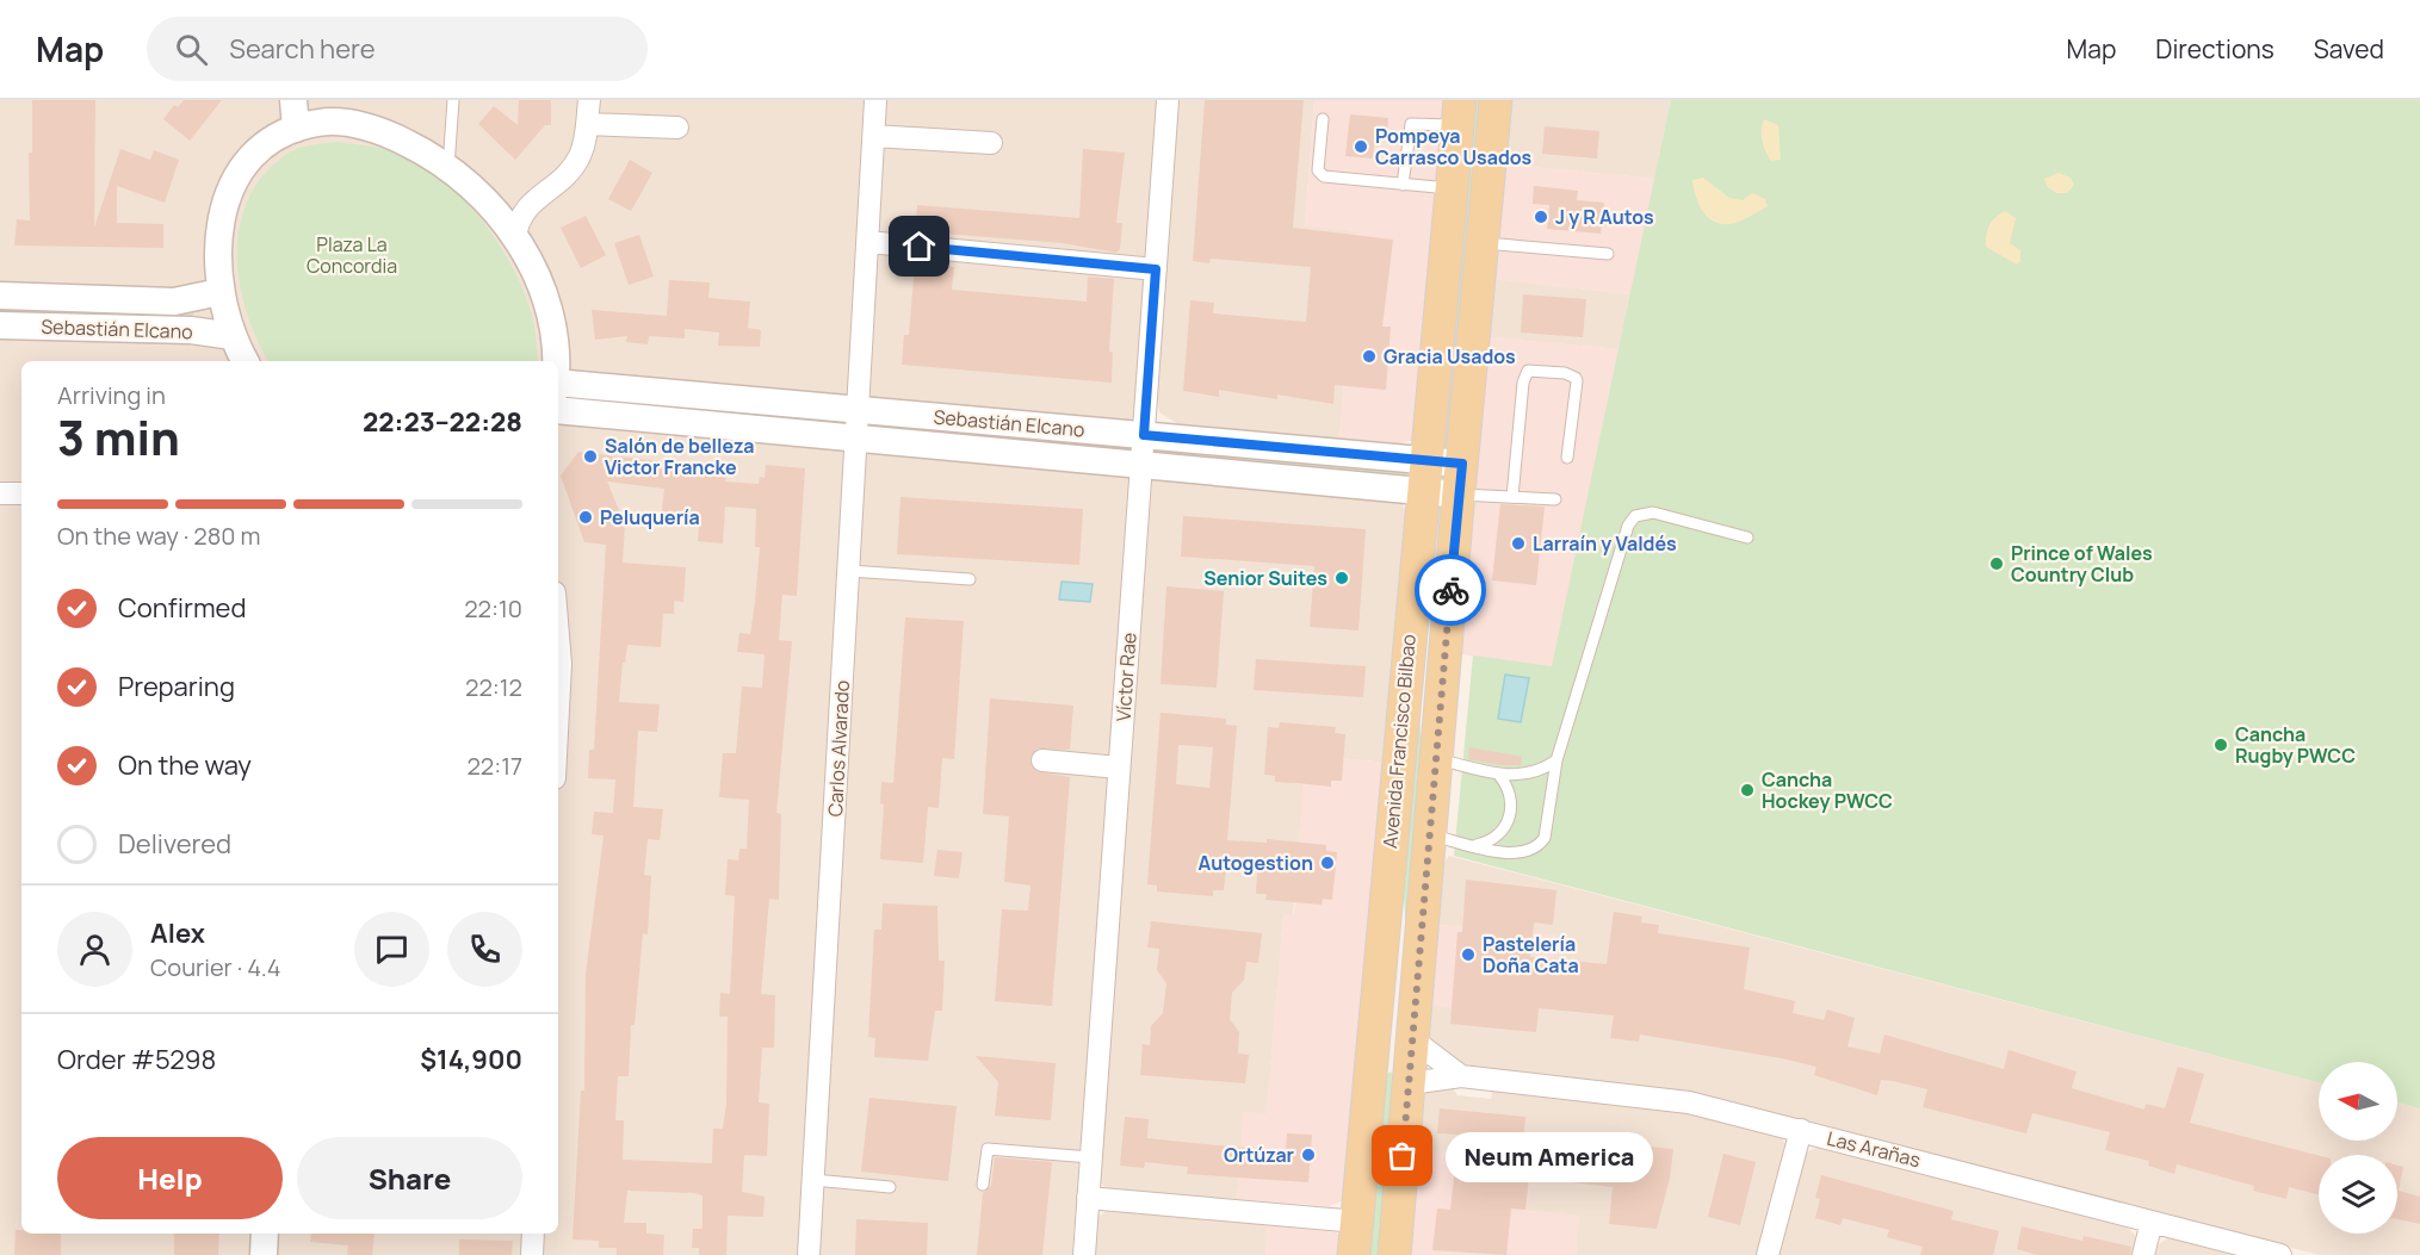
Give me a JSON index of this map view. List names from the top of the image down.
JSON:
{
  "streets": {
    "main road": ["Avenida Francisco Bilbao"],
    "street": [
      "Sebastián Elcano",
      "Víctor Rae",
      "Carlos Alvarado",
      "Las Arañas"
    ]
  },
  "crossings": [
    ["Sebastián Elcano", "Víctor Rae"],
    ["Sebastián Elcano", "Avenida Francisco Bilbao"],
    ["Sebastián Elcano", "Carlos Alvarado"],
    ["Avenida Francisco Bilbao", "Las Arañas"]
  ],
  "parks": ["Plaza La Concordia"],
  "places": [
    "Pompeya Carrasco Usados",
    "J y R Autos",
    "Gracia Usados",
    "Salón de belleza Victor Francke",
    "Peluquería",
    "Larraín y Valdés",
    "Prince of Wales Country Club",
    "Senior Suites",
    "Cancha Rugby PWCC",
    "Cancha Hockey PWCC",
    "Autogestion",
    "Pastelería Doña Cata",
    "Ortúzar",
    "Neum America"
  ],
  "north": "left",
  "page": {
    "header": "Map",
    "search": "Search here",
    "nav": ["Map", "Directions", "Saved"],
    "heading": ["3 min", "Arriving in", "22:23–22:28"],
    "panel": [
      "Alex",
      "Courier · 4.4",
      "Order #5298",
      "$14,900"
    ],
    "bar": "On the way · 280 m",
    "list": [
      ["Confirmed", "22:10"],
      ["Preparing", "22:12"],
      ["On the way", "22:17"],
      "Delivered"
    ],
    "buttons": ["Help", "Share"],
    "bubble": "Neum America"
  }
}
